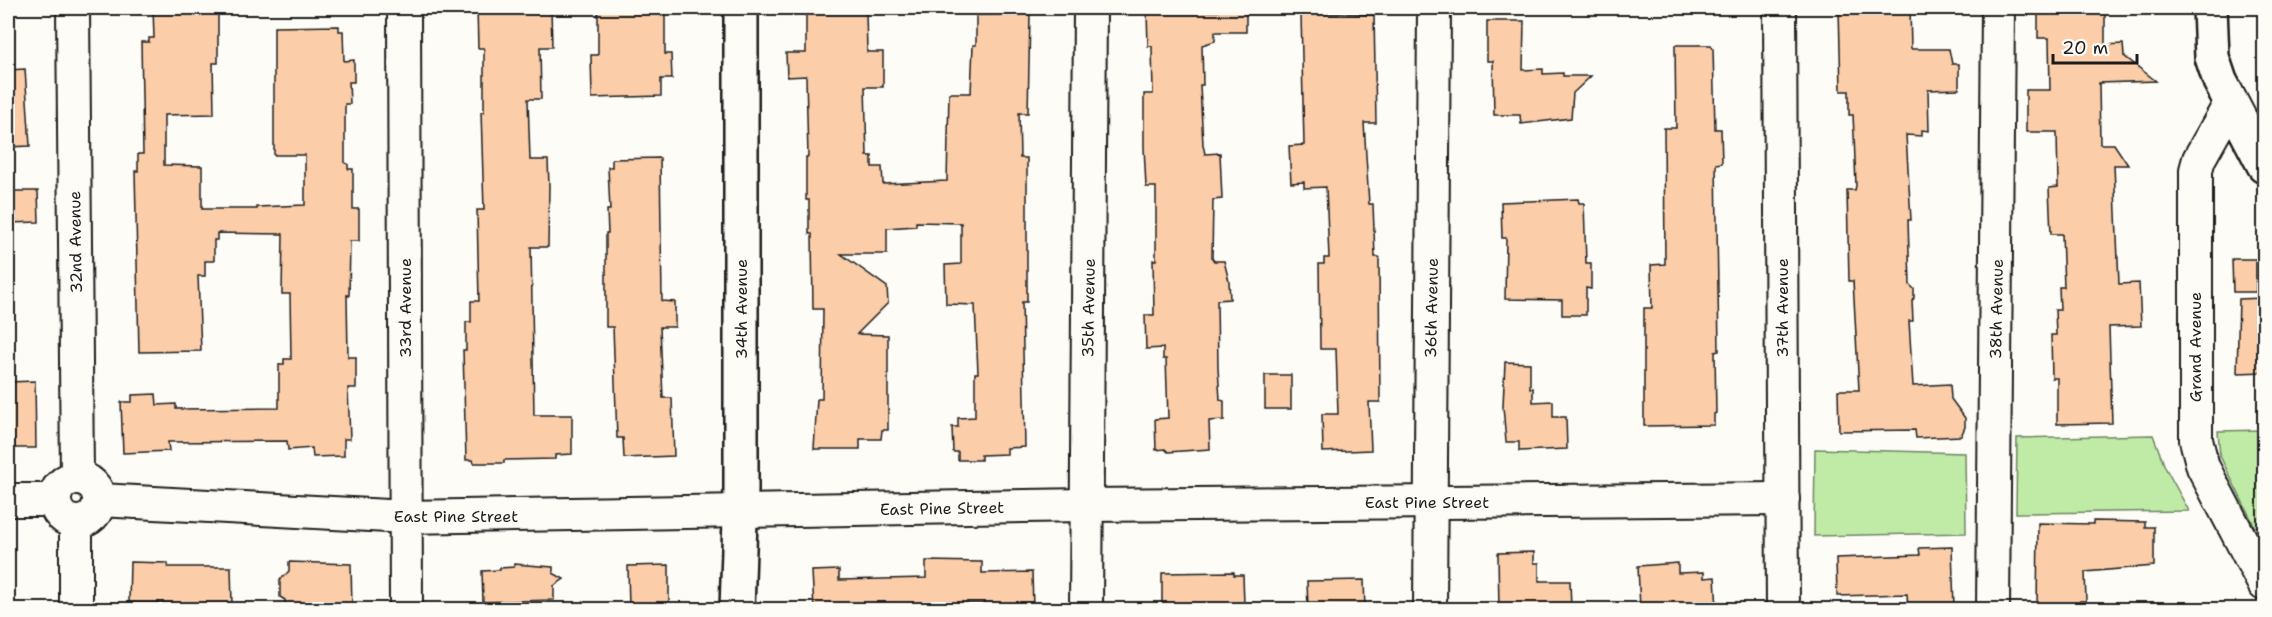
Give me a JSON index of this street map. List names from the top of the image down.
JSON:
{
  "streets": {
    "street": [
      "32nd Avenue",
      "33rd Avenue",
      "35th Avenue",
      "36th Avenue",
      "37th Avenue",
      "34th Avenue",
      "38th Avenue",
      "Grand Avenue",
      "East Pine Street"
    ]
  },
  "crossings": [
    ["32nd Avenue", "East Pine Street"],
    ["33rd Avenue", "East Pine Street"],
    ["35th Avenue", "East Pine Street"],
    ["36th Avenue", "East Pine Street"],
    ["37th Avenue", "East Pine Street"],
    ["34th Avenue", "East Pine Street"]
  ],
  "scale_bar": "20 m"
}
